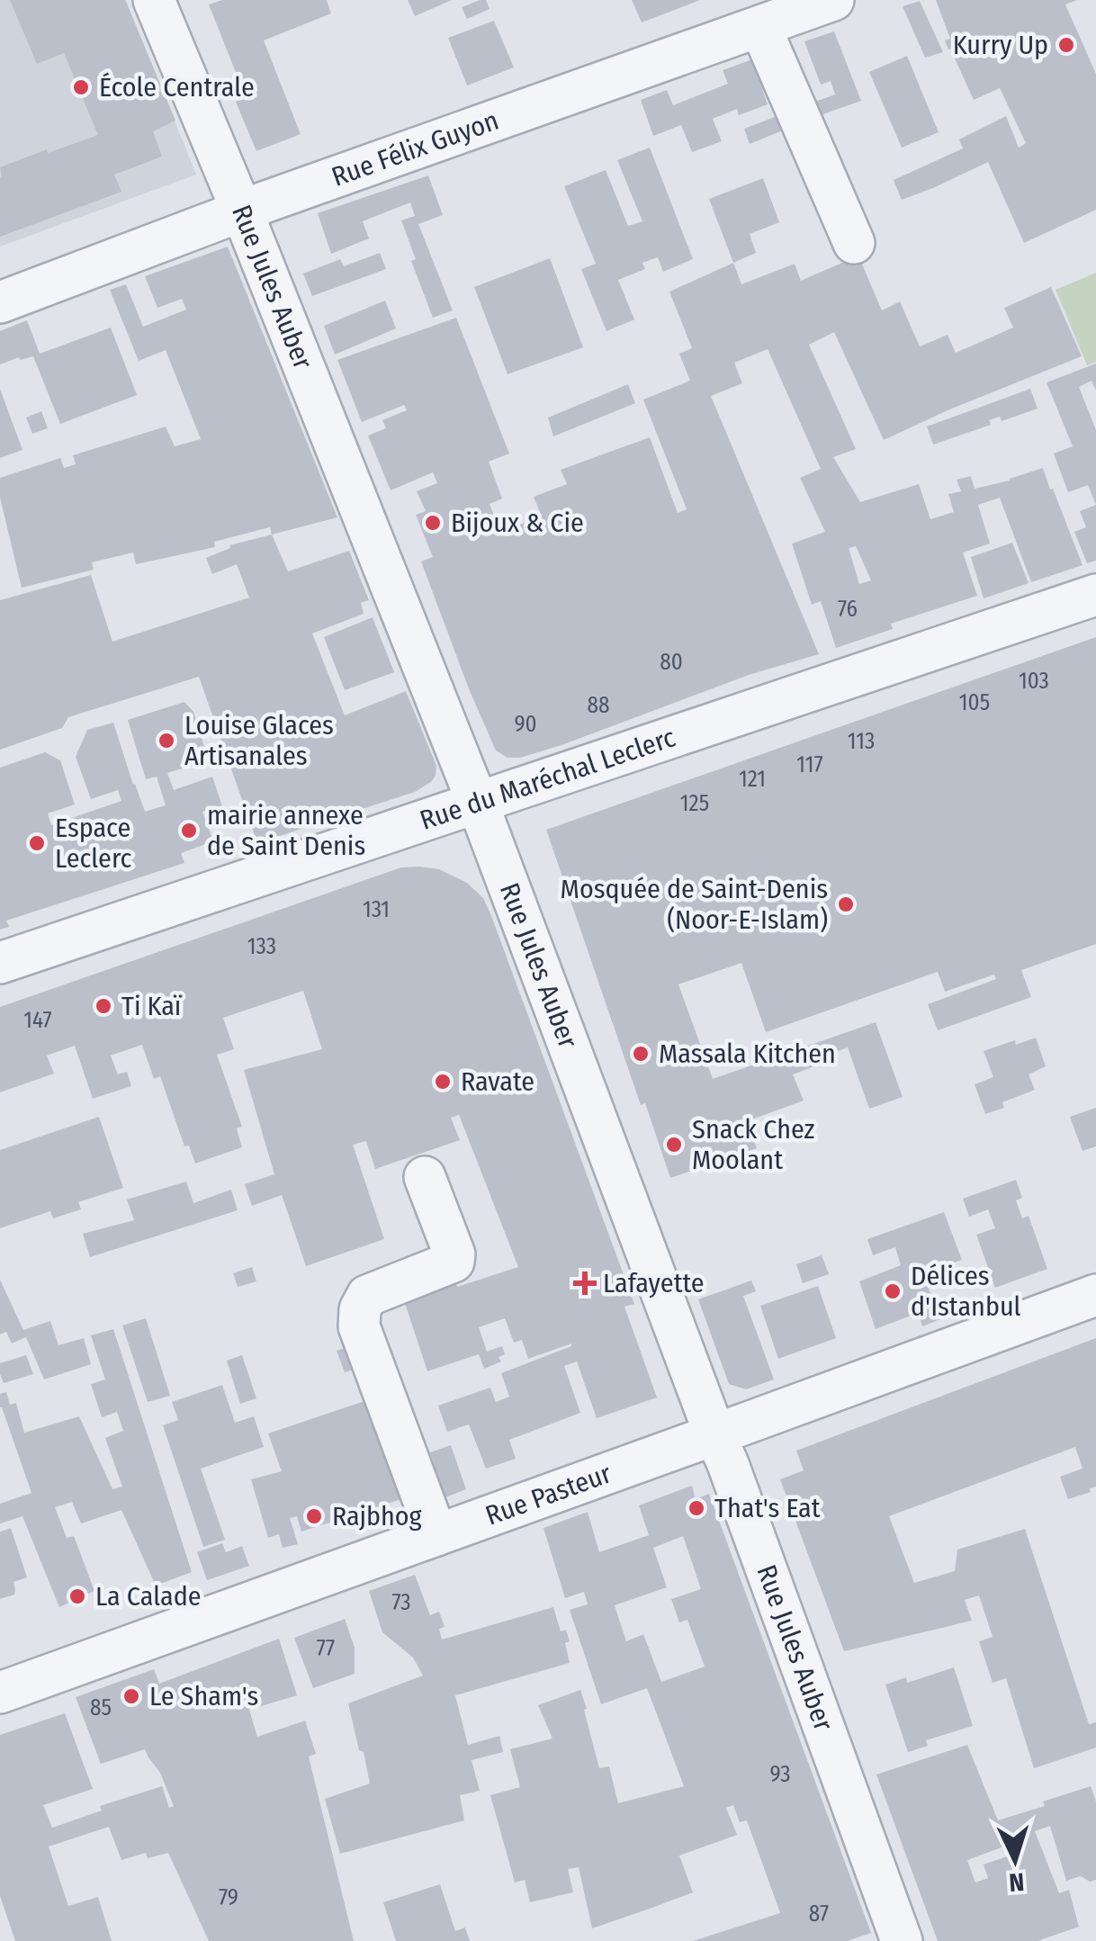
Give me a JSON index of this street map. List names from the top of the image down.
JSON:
{
  "streets": {
    "street": [
      "Rue Félix Guyon",
      "Rue Jules Auber",
      "Rue du Maréchal Leclerc",
      "Rue Pasteur"
    ]
  },
  "crossings": [
    ["Rue Félix Guyon", "Rue Jules Auber"],
    ["Rue Jules Auber", "Rue du Maréchal Leclerc"],
    ["Rue Jules Auber", "Rue Pasteur"]
  ],
  "places": {
    "other": [
      "Kurry Up",
      "École Centrale",
      "Bijoux & Cie",
      "Louise Glaces Artisanales",
      "mairie annexe de Saint Denis",
      "Espace Leclerc",
      "Mosquée de Saint-Denis (Noor-E-Islam)",
      "Ti Kaï",
      "Massala Kitchen",
      "Ravate",
      "Snack Chez Moolant",
      "Délices d'Istanbul",
      "That's Eat",
      "Rajbhog",
      "La Calade",
      "Le Sham's"
    ],
    "health": ["Lafayette"]
  },
  "house_numbers": [
    "76",
    "80",
    "103",
    "105",
    "88",
    "90",
    "113",
    "117",
    "121",
    "125",
    "131",
    "133",
    "147",
    "73",
    "77",
    "85",
    "93",
    "79",
    "87"
  ],
  "north": "bottom"
}
